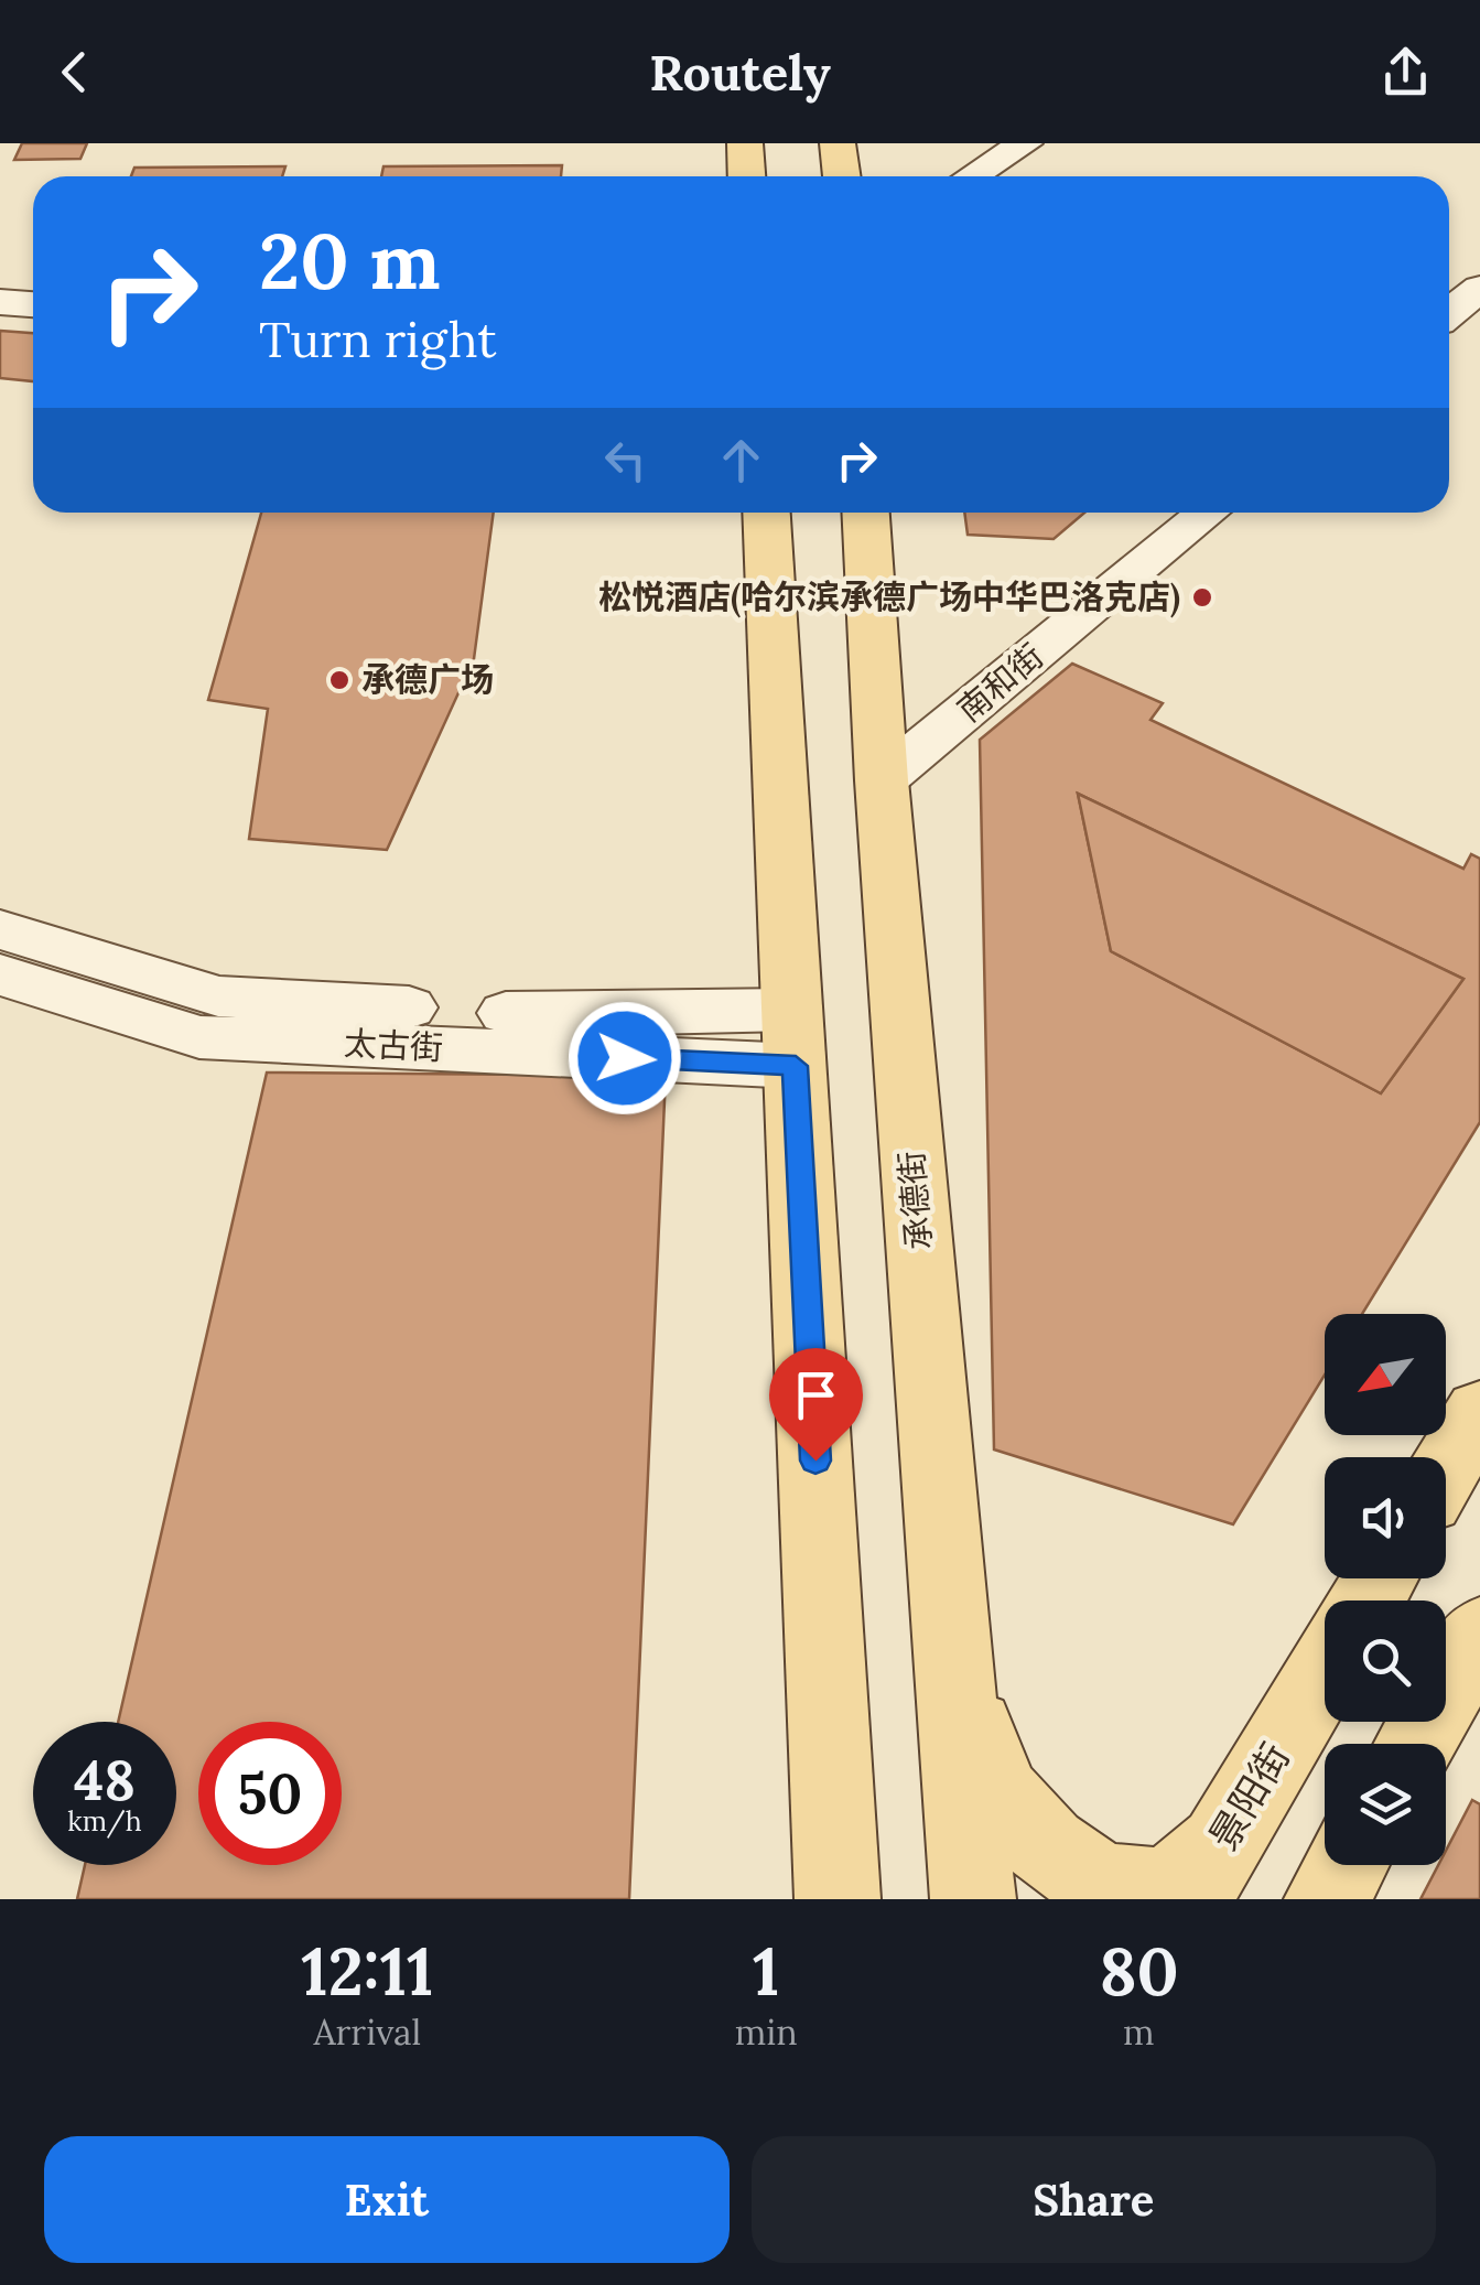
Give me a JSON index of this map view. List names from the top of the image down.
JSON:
{
  "streets": {
    "main road": [
      "南和街",
      "太古街",
      "承德街",
      "景阳街"
    ]
  },
  "crossings": [
    ["南和街", "承德街"],
    ["承德街", "景阳街"]
  ],
  "places": ["松悦酒店(哈尔滨承德广场中华巴洛克店)", "承德广场"],
  "north": "bottom left",
  "page": {
    "header": "Routely",
    "turn": ["20 m", "Turn right"],
    "speed": "48 km/h",
    "limit": "50",
    "eta": [
      "12:11",
      "Arrival",
      "1",
      "min",
      "80",
      "m"
    ],
    "buttons": ["Exit", "Share"]
  }
}
